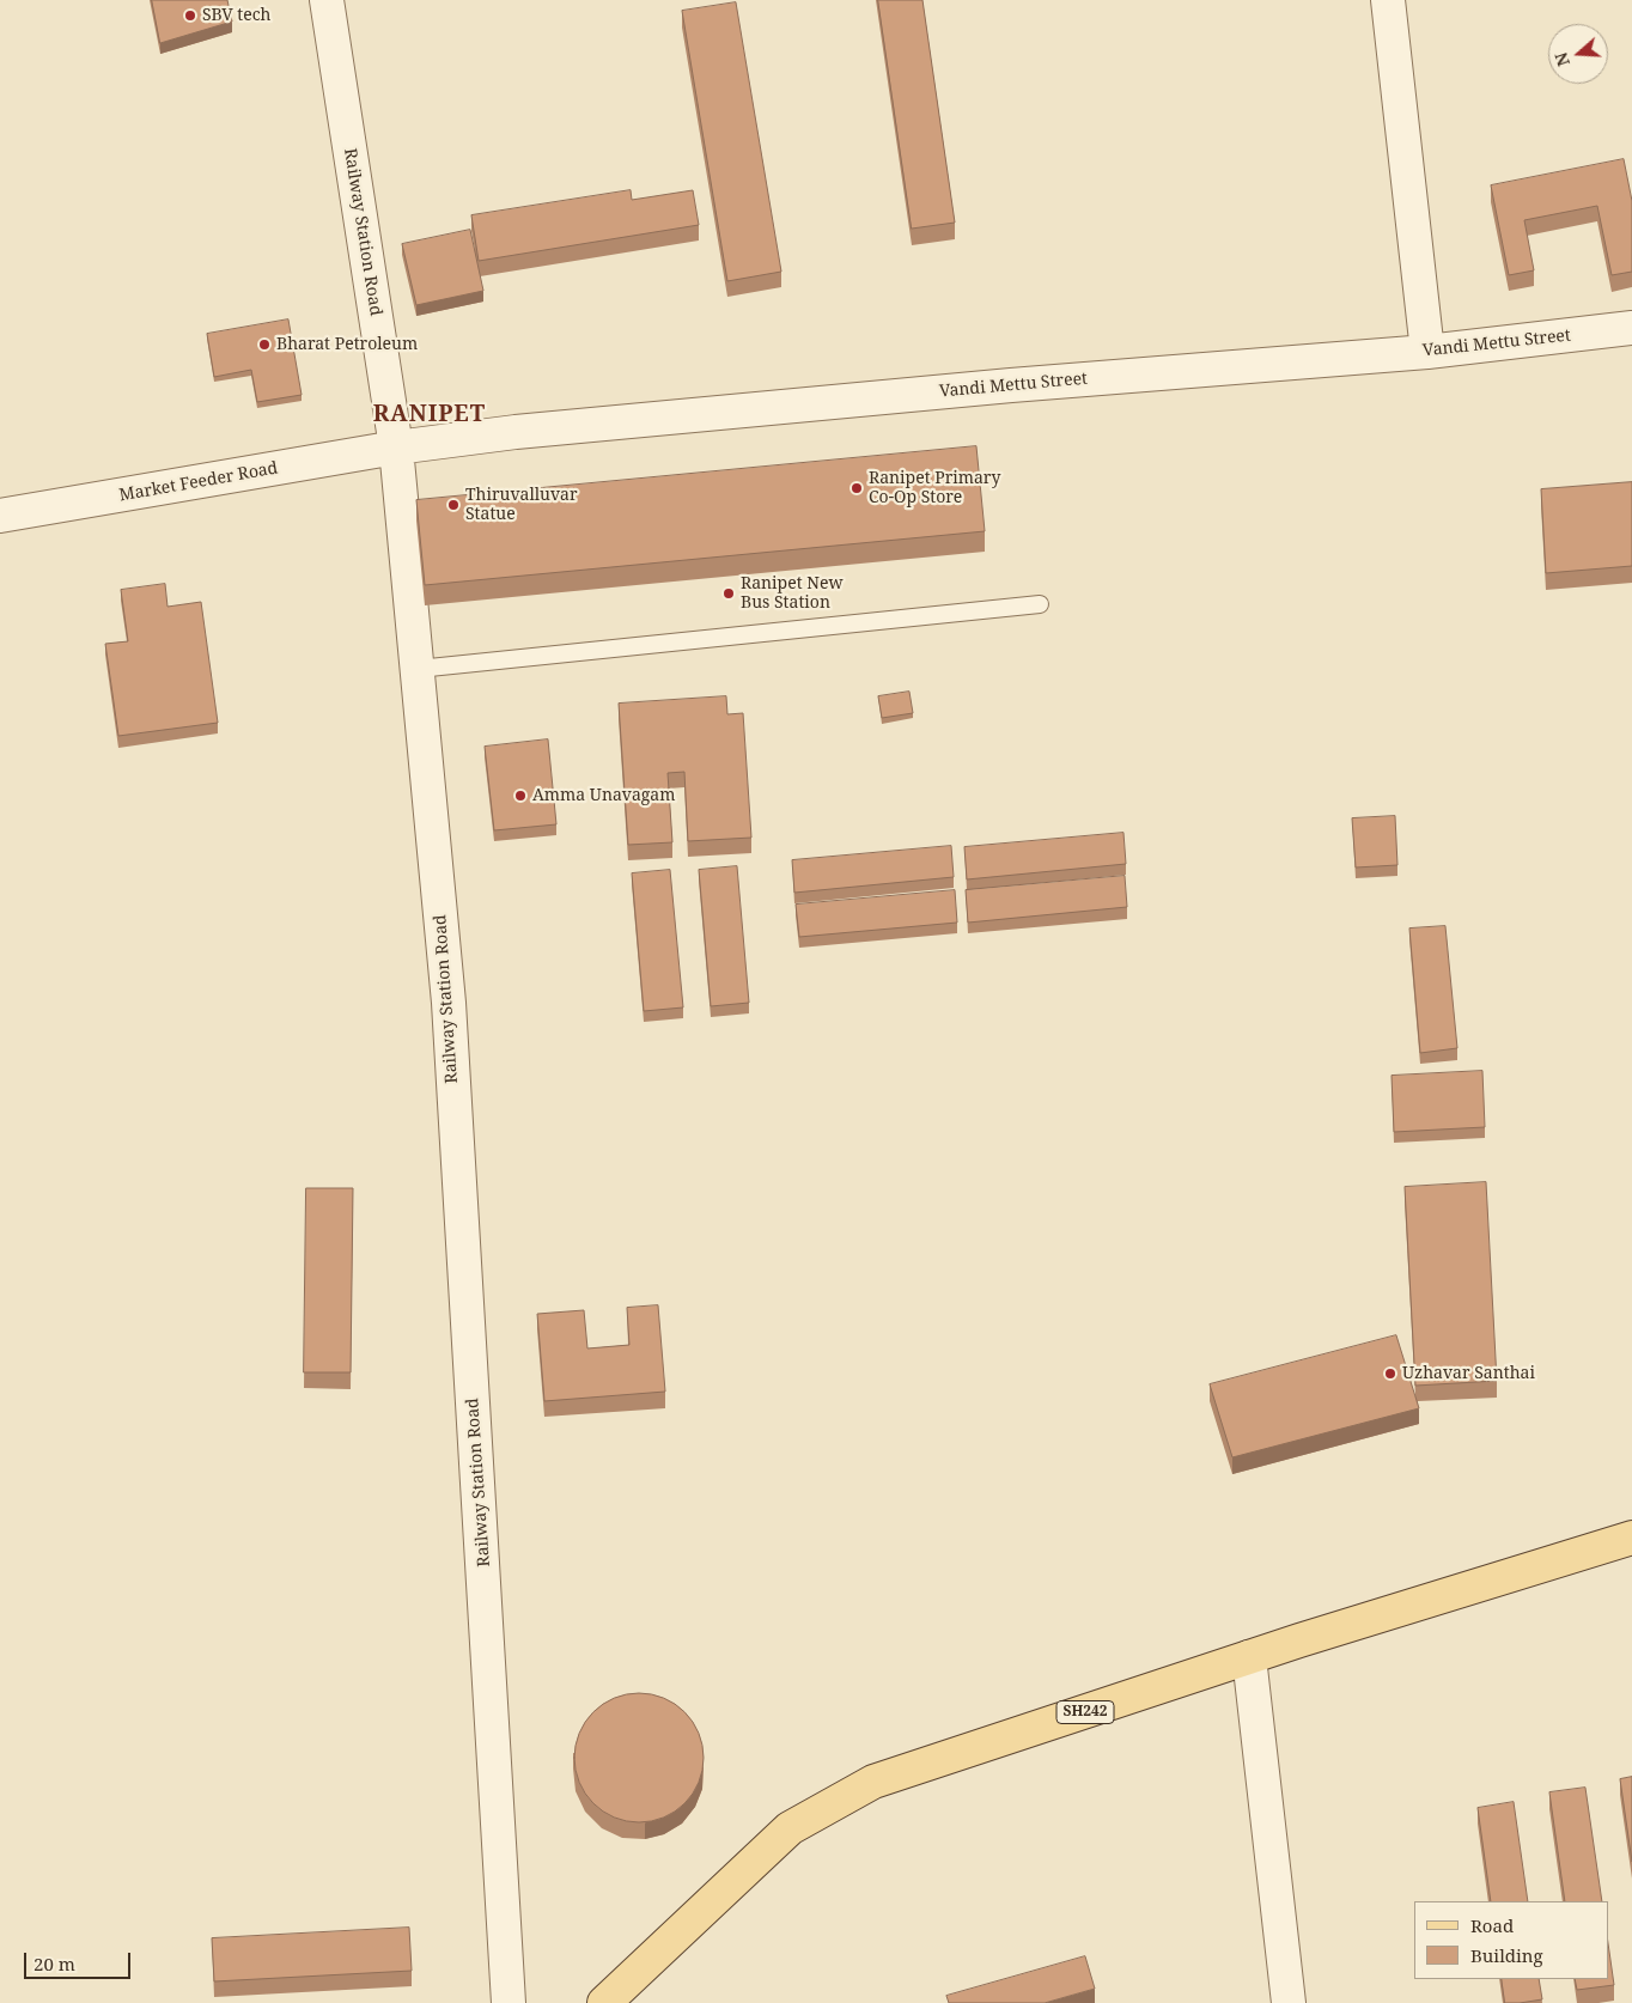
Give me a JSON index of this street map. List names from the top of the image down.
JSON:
{
  "streets": {
    "main road": ["SH242"],
    "street": ["Railway Station Road", "Vandi Mettu Street", "Market Feeder Road"]
  },
  "crossings": [
    ["Railway Station Road", "Vandi Mettu Street"],
    ["Railway Station Road", "Market Feeder Road"],
    ["Vandi Mettu Street", "Market Feeder Road"]
  ],
  "districts": ["RANIPET"],
  "places": [
    "SBV tech",
    "Bharat Petroleum",
    "Ranipet Primary Co-Op Store",
    "Thiruvalluvar Statue",
    "Ranipet New Bus Station",
    "Amma Unavagam",
    "Uzhavar Santhai"
  ],
  "legend": ["Road", "Building"],
  "scale_bar": "20 m",
  "north": "left"
}
